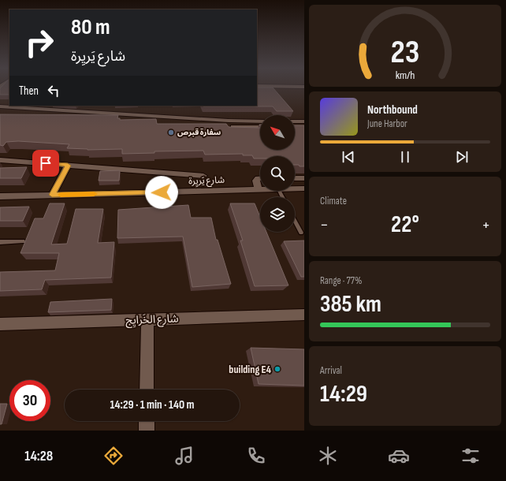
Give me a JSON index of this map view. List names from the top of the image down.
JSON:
{
  "streets": {
    "street": ["شارع يَريِرة", "شارع الخَرايِج"]
  },
  "places": ["سفارة قبرص", "building E4"],
  "north": "top left",
  "page": {
    "turn": ["80 m", "شارع يَريِرة"],
    "then": "Then",
    "song": ["Northbound", "June Harbor"],
    "tile": [
      "Climate",
      ["Range · 77%", "385 km"],
      ["Arrival", "14:29"]
    ],
    "heat": ["−", "22°", "+"],
    "limit": "30",
    "trip": "14:29 · 1 min · 140 m",
    "tabs": "14:28",
    "gauge": ["23", "km/h"]
  }
}
